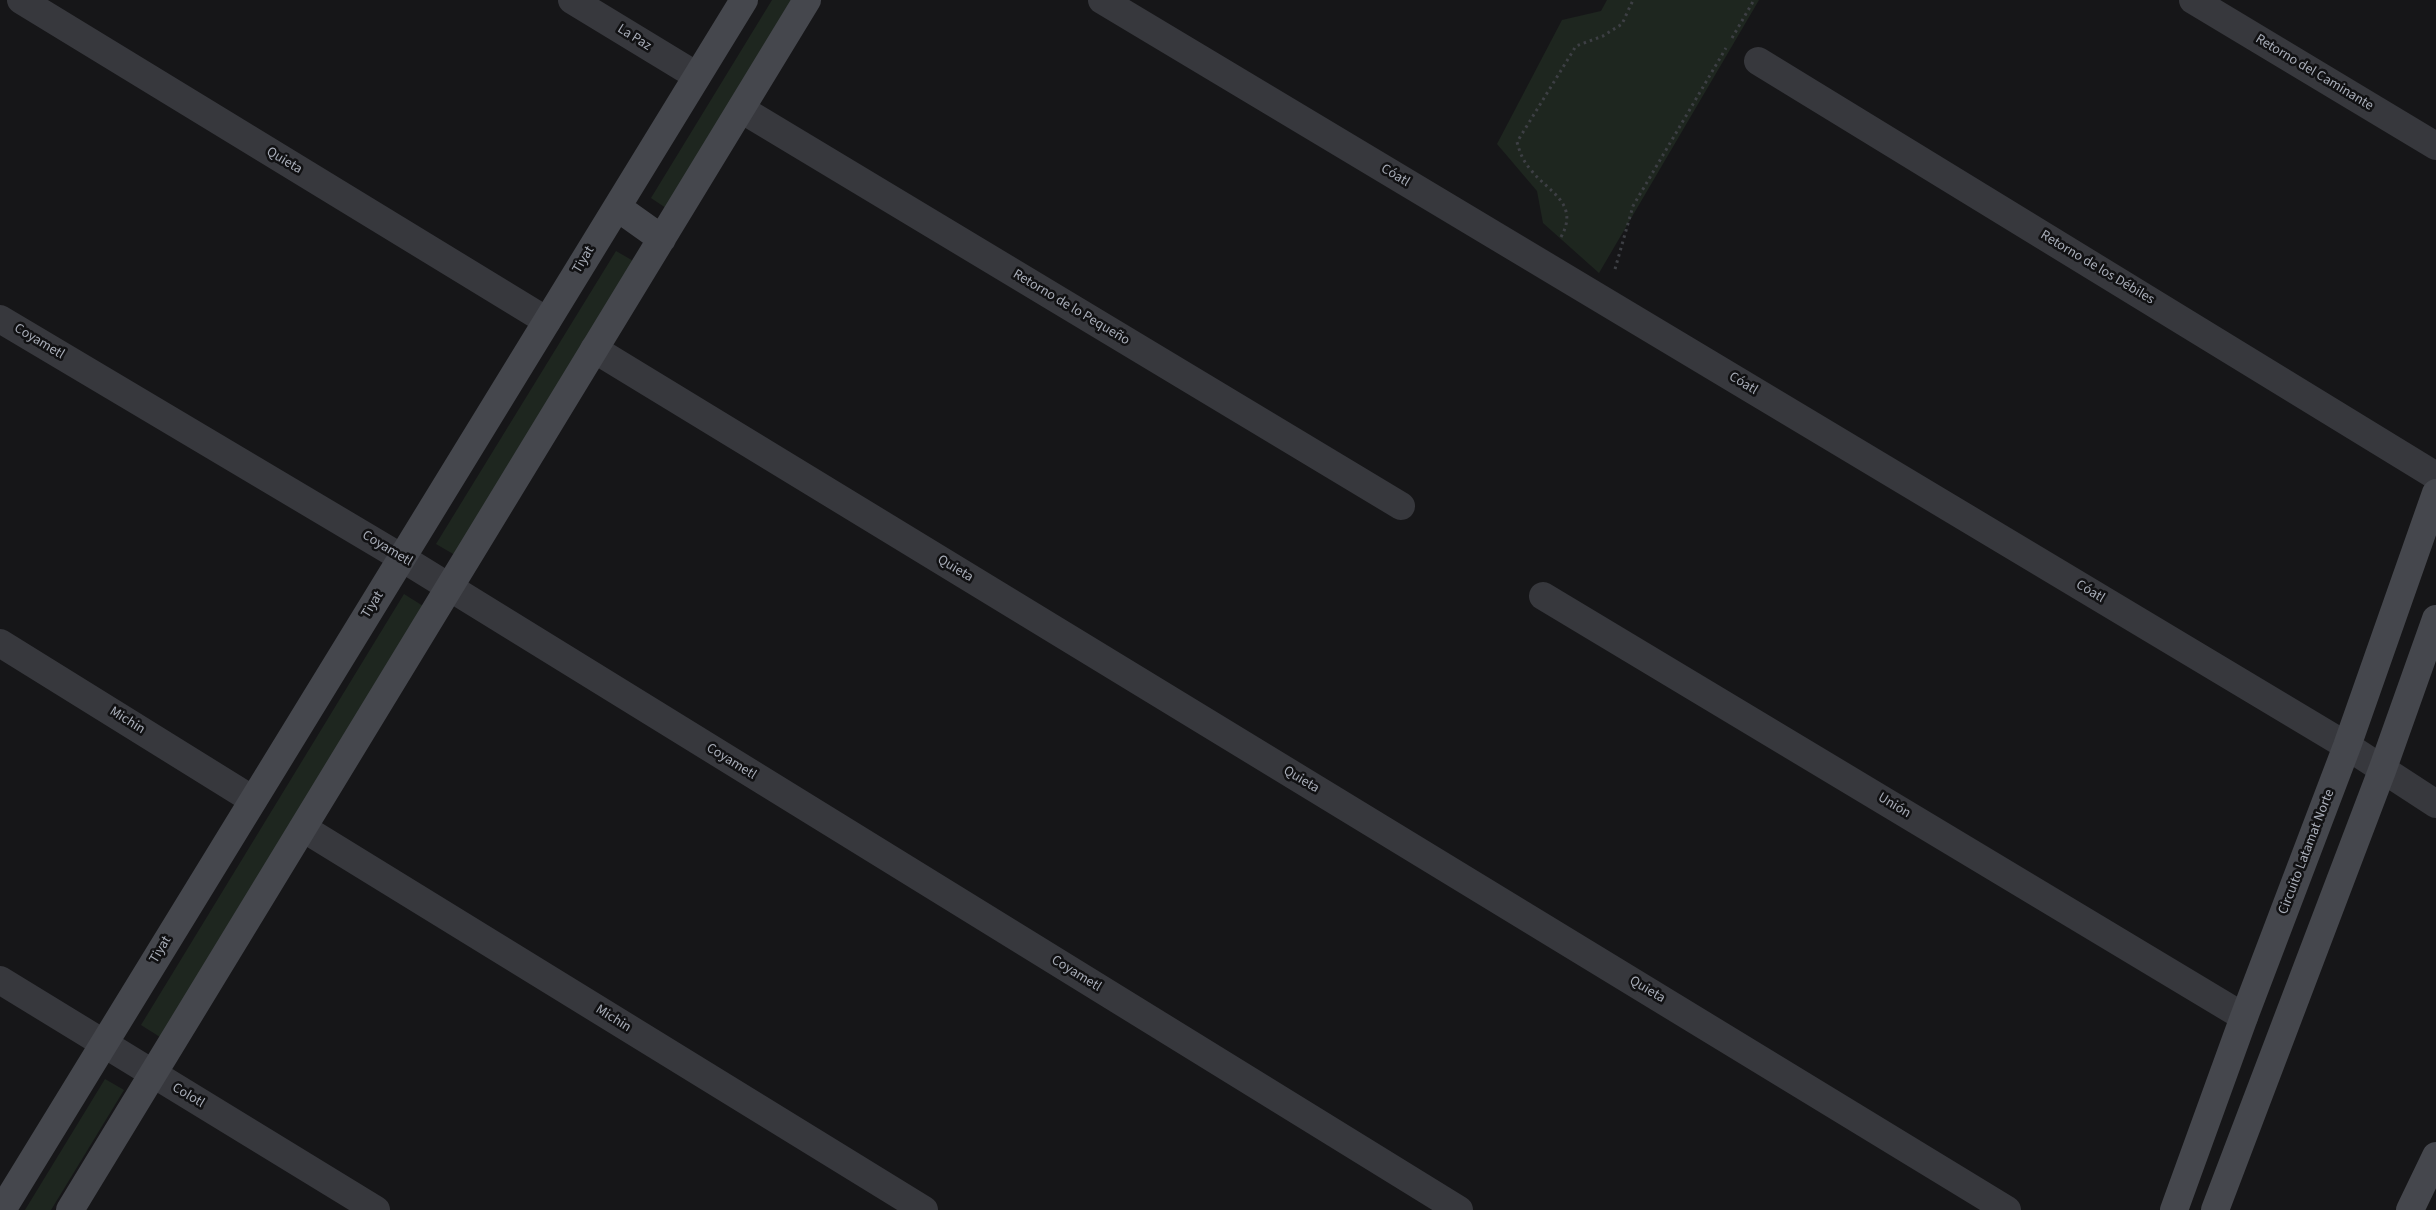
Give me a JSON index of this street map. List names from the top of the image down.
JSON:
{
  "streets": {
    "street": [
      "La Paz",
      "Retorno del Caminante",
      "Quieta",
      "Cóatl",
      "Tiyat",
      "Retorno de los Débiles",
      "Retorno de lo Pequeño",
      "Coyametl",
      "Michin",
      "Unión",
      "Circuito Latamat Norte",
      "Colotl"
    ]
  },
  "crossings": [
    ["La Paz", "Tiyat"],
    ["Quieta", "Tiyat"],
    ["Cóatl", "Circuito Latamat Norte"],
    ["Tiyat", "Coyametl"],
    ["Tiyat", "Michin"],
    ["Tiyat", "Colotl"],
    ["Unión", "Circuito Latamat Norte"]
  ]
}
